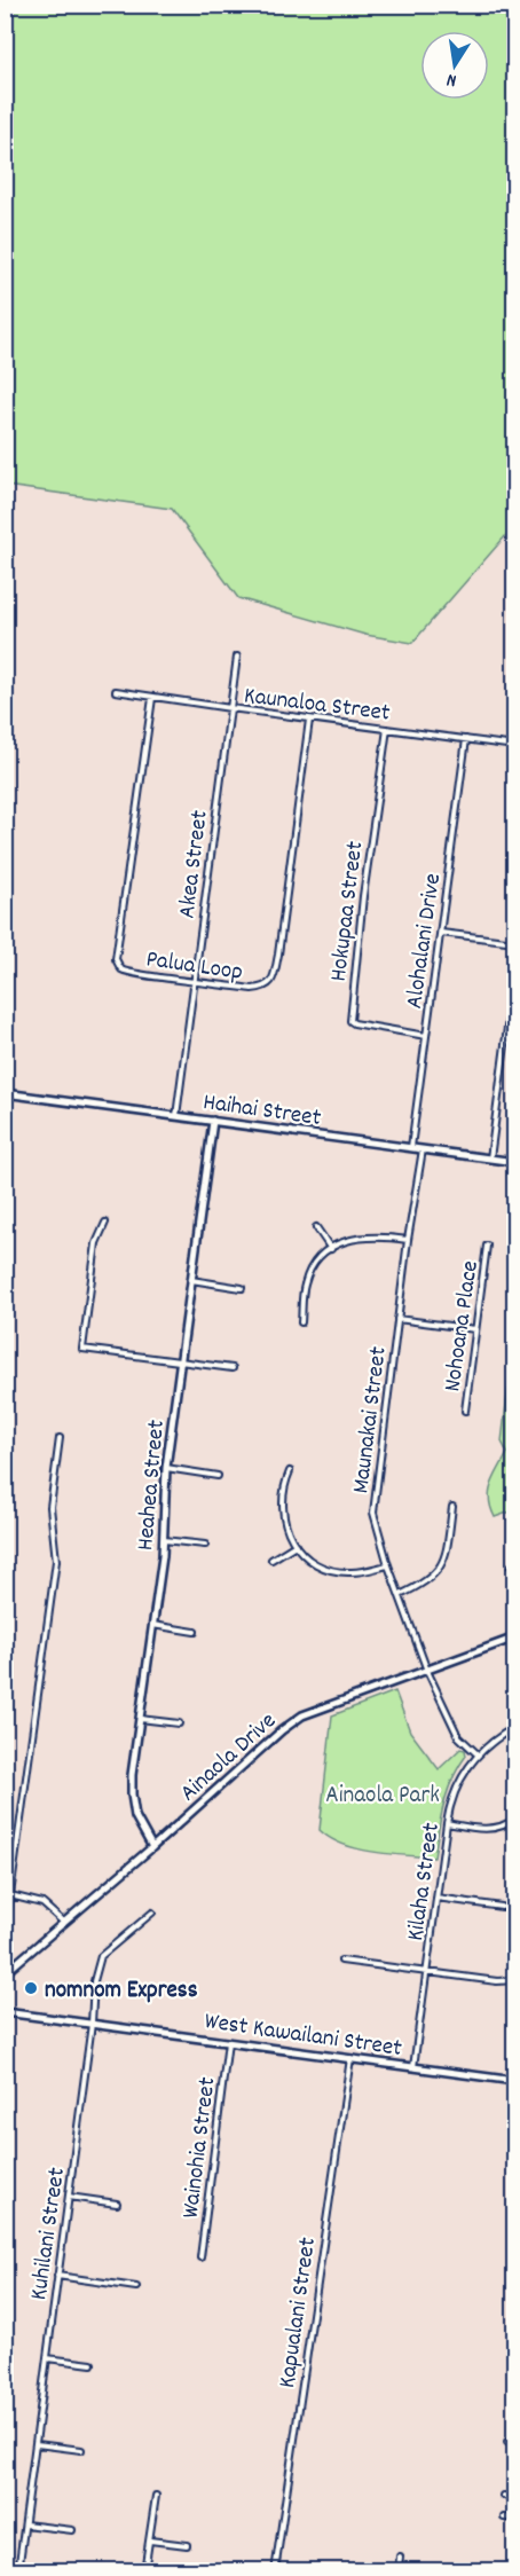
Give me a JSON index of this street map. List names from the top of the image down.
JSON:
{
  "streets": {
    "street": [
      "Kaunaloa Street",
      "Akea Street",
      "Hokupaa Street",
      "Alohalani Drive",
      "Palua Loop",
      "Haihai Street",
      "Nohoana Place",
      "Maunakai Street",
      "Heahea Street",
      "Ainaola Drive",
      "Kilaha Street",
      "West Kawailani Street",
      "Wainohia Street",
      "Kuhilani Street",
      "Kapualani Street"
    ]
  },
  "crossings": [
    ["Kaunaloa Street", "Akea Street"],
    ["Kaunaloa Street", "Hokupaa Street"],
    ["Kaunaloa Street", "Alohalani Drive"],
    ["Kaunaloa Street", "Palua Loop"],
    ["Akea Street", "Palua Loop"],
    ["Akea Street", "Haihai Street"],
    ["Hokupaa Street", "Alohalani Drive"],
    ["Alohalani Drive", "Haihai Street"],
    ["Haihai Street", "Maunakai Street"],
    ["Haihai Street", "Heahea Street"],
    ["Maunakai Street", "Ainaola Drive"],
    ["Maunakai Street", "Kilaha Street"],
    ["Heahea Street", "Ainaola Drive"],
    ["Kilaha Street", "West Kawailani Street"],
    ["West Kawailani Street", "Wainohia Street"],
    ["West Kawailani Street", "Kuhilani Street"],
    ["West Kawailani Street", "Kapualani Street"]
  ],
  "parks": ["Ainaola Park"],
  "places": ["nomnom Express"],
  "north": "bottom"
}
